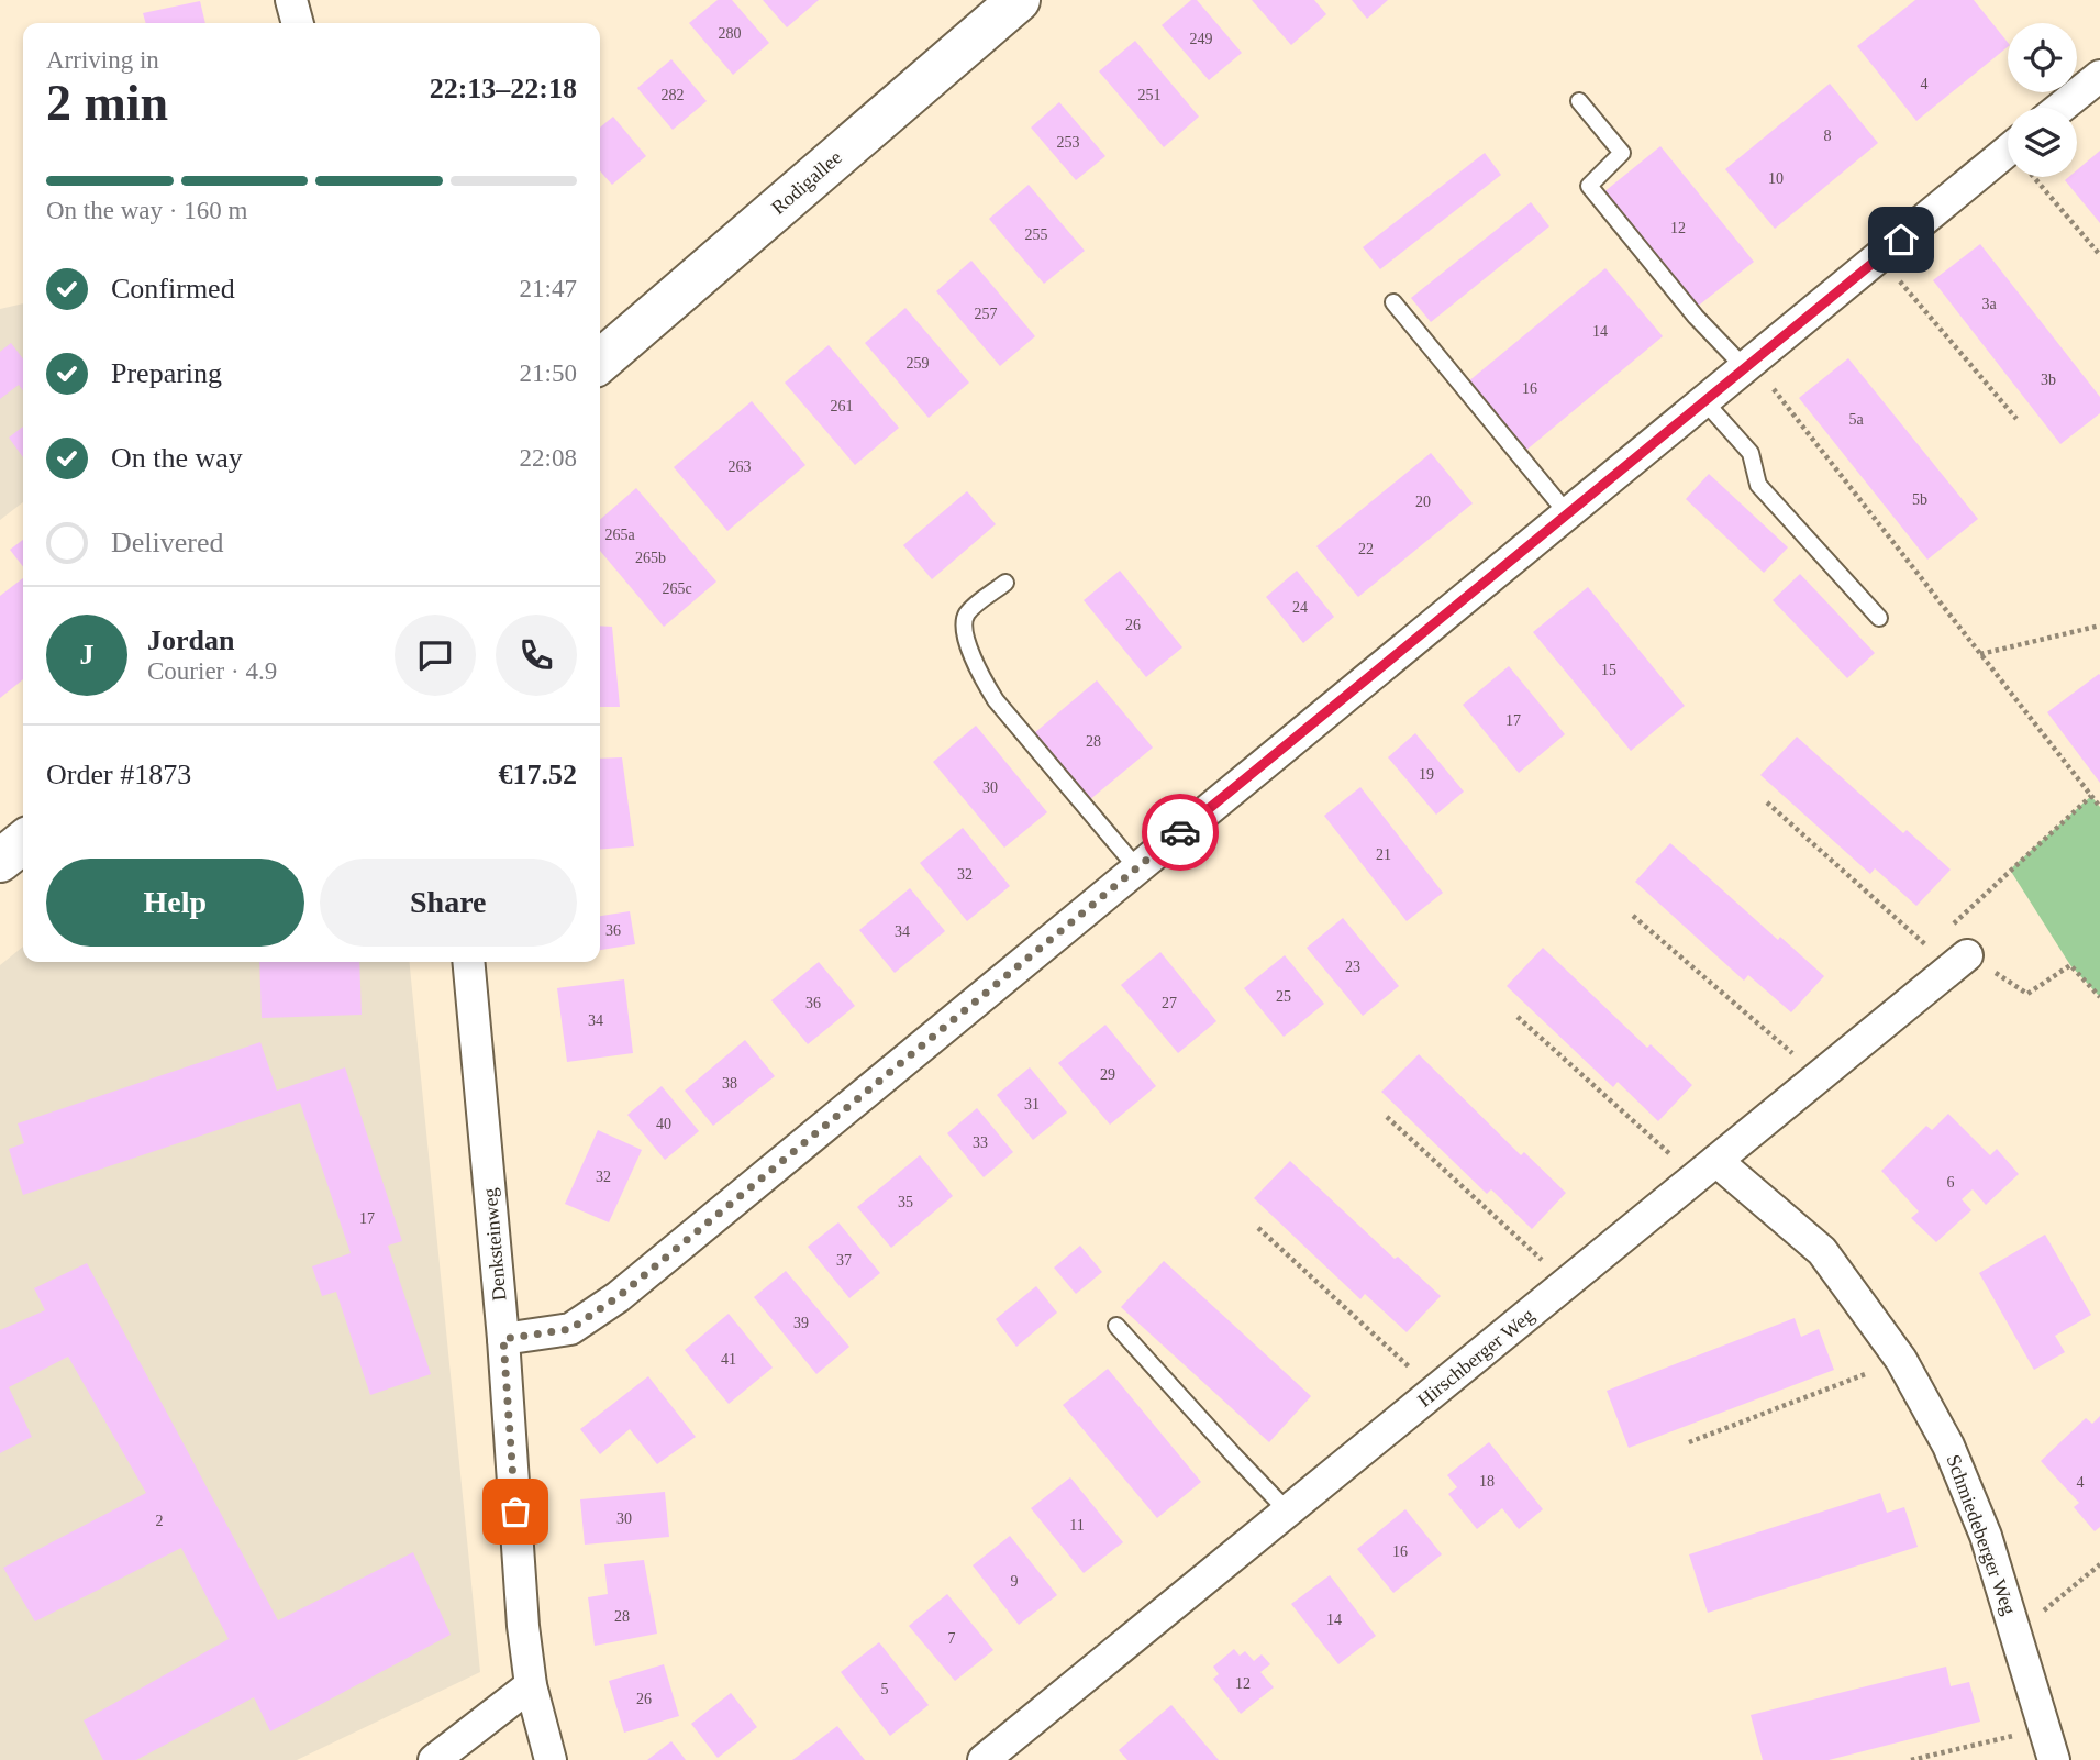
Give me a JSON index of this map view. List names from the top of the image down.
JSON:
{
  "streets": {
    "main road": ["Rodigallee"],
    "street": ["Denksteinweg", "Hirschberger Weg", "Schmiedeberger Weg"]
  },
  "crossings": [
    ["Hirschberger Weg", "Schmiedeberger Weg"]
  ],
  "house_numbers": [
    "280",
    "249",
    "4",
    "282",
    "251",
    "8",
    "253",
    "10",
    "12",
    "255",
    "3a",
    "257",
    "14",
    "259",
    "3b",
    "16",
    "261",
    "5a",
    "263",
    "5b",
    "20",
    "265a",
    "22",
    "265b",
    "265c",
    "24",
    "26",
    "15",
    "17",
    "28",
    "19",
    "30",
    "21",
    "32",
    "36",
    "34",
    "23",
    "25",
    "36",
    "27",
    "34",
    "29",
    "38",
    "31",
    "40",
    "33",
    "32",
    "6",
    "35",
    "17",
    "37",
    "39",
    "41",
    "18",
    "4",
    "30",
    "2",
    "11",
    "16",
    "9",
    "28",
    "14",
    "7",
    "12",
    "5",
    "26"
  ],
  "page": {
    "heading": ["2 min", "Arriving in", "22:13–22:18"],
    "panel": [
      "Jordan",
      "Courier · 4.9",
      "Order #1873",
      "€17.52"
    ],
    "bar": "On the way · 160 m",
    "list": [
      ["Confirmed", "21:47"],
      ["Preparing", "21:50"],
      ["On the way", "22:08"],
      "Delivered"
    ],
    "round": "J",
    "buttons": ["Help", "Share"]
  }
}
